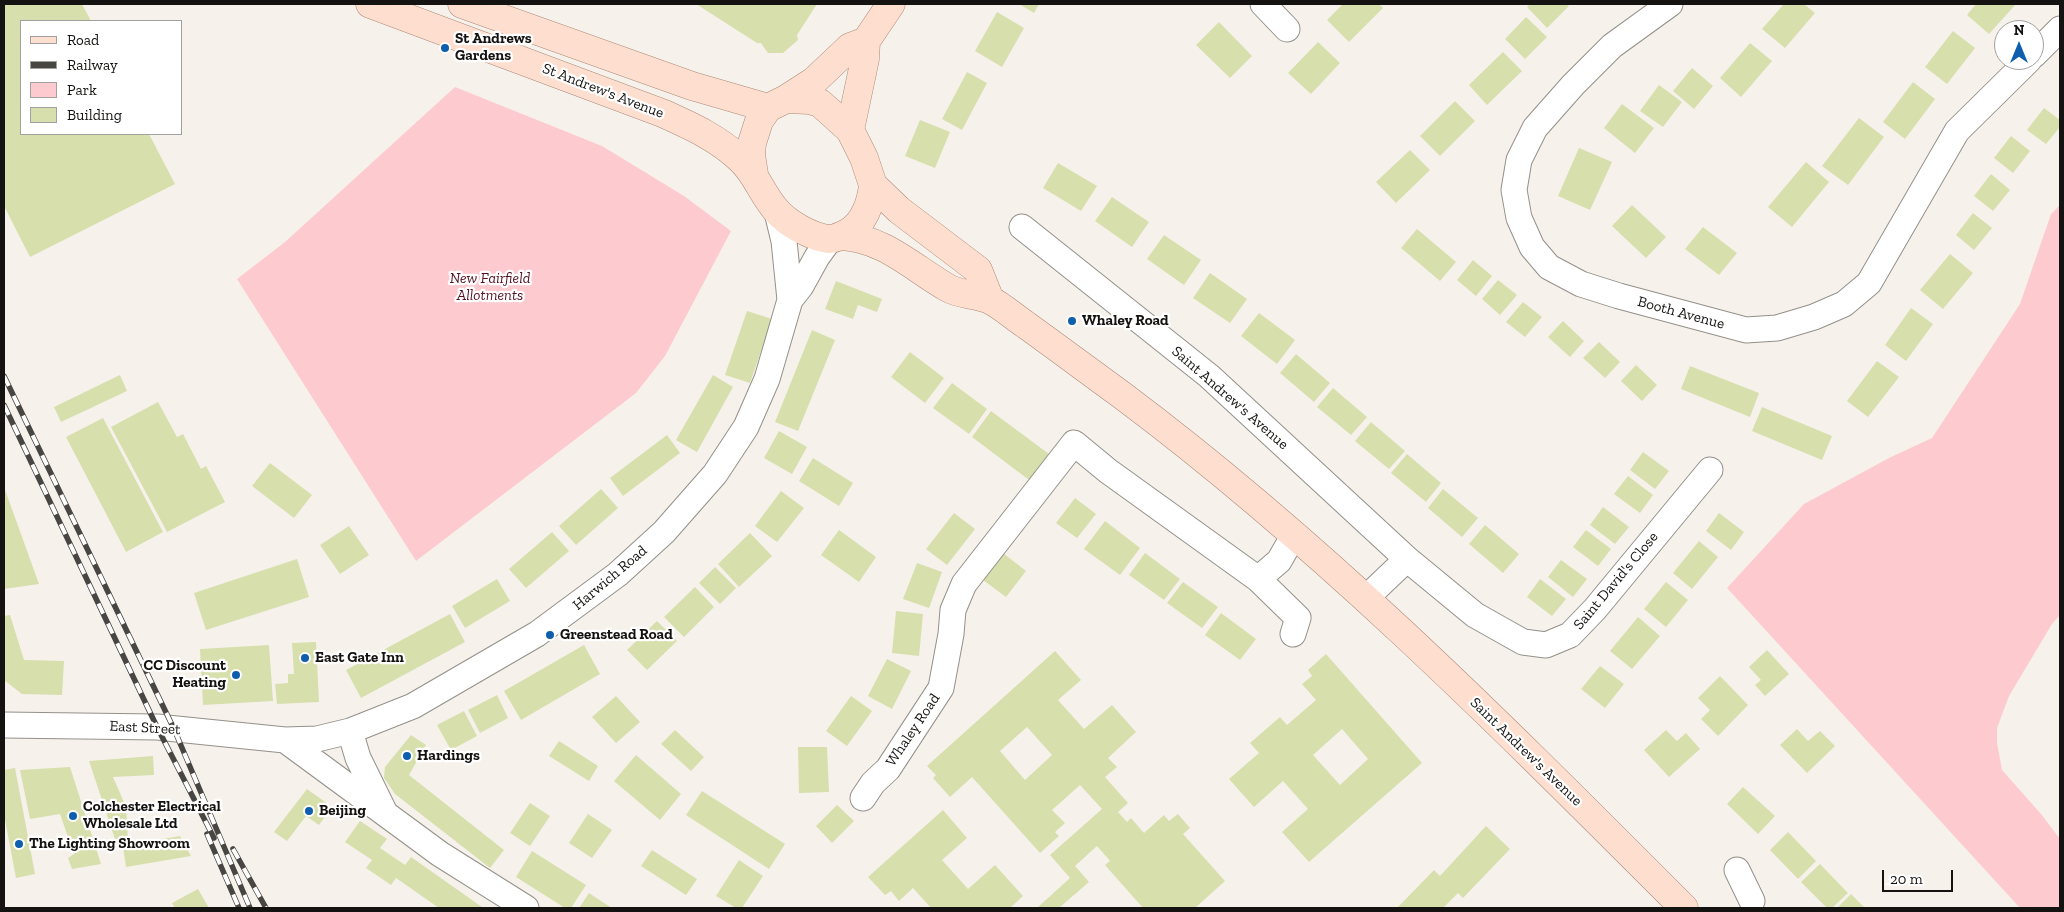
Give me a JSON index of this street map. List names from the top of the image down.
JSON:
{
  "streets": {
    "main road": ["St Andrew's Avenue", "Saint Andrew's Avenue"],
    "street": [
      "Booth Avenue",
      "Harwich Road",
      "Saint David's Close",
      "East Street",
      "Whaley Road"
    ]
  },
  "crossings": [
    ["St Andrew's Avenue", "Saint Andrew's Avenue"],
    ["St Andrew's Avenue", "Harwich Road"],
    ["Saint Andrew's Avenue", "Harwich Road"],
    ["Saint Andrew's Avenue", "Saint David's Close"],
    ["Harwich Road", "East Street"]
  ],
  "parks": ["New Fairfield Allotments"],
  "places": [
    "St Andrews Gardens",
    "Whaley Road",
    "Greenstead Road",
    "East Gate Inn",
    "CC Discount Heating",
    "Hardings",
    "Beijing",
    "Colchester Electrical Wholesale Ltd",
    "The Lighting Showroom"
  ],
  "legend": [
    "Road",
    "Railway",
    "Park",
    "Building"
  ],
  "scale_bar": "20 m",
  "north": "top"
}
